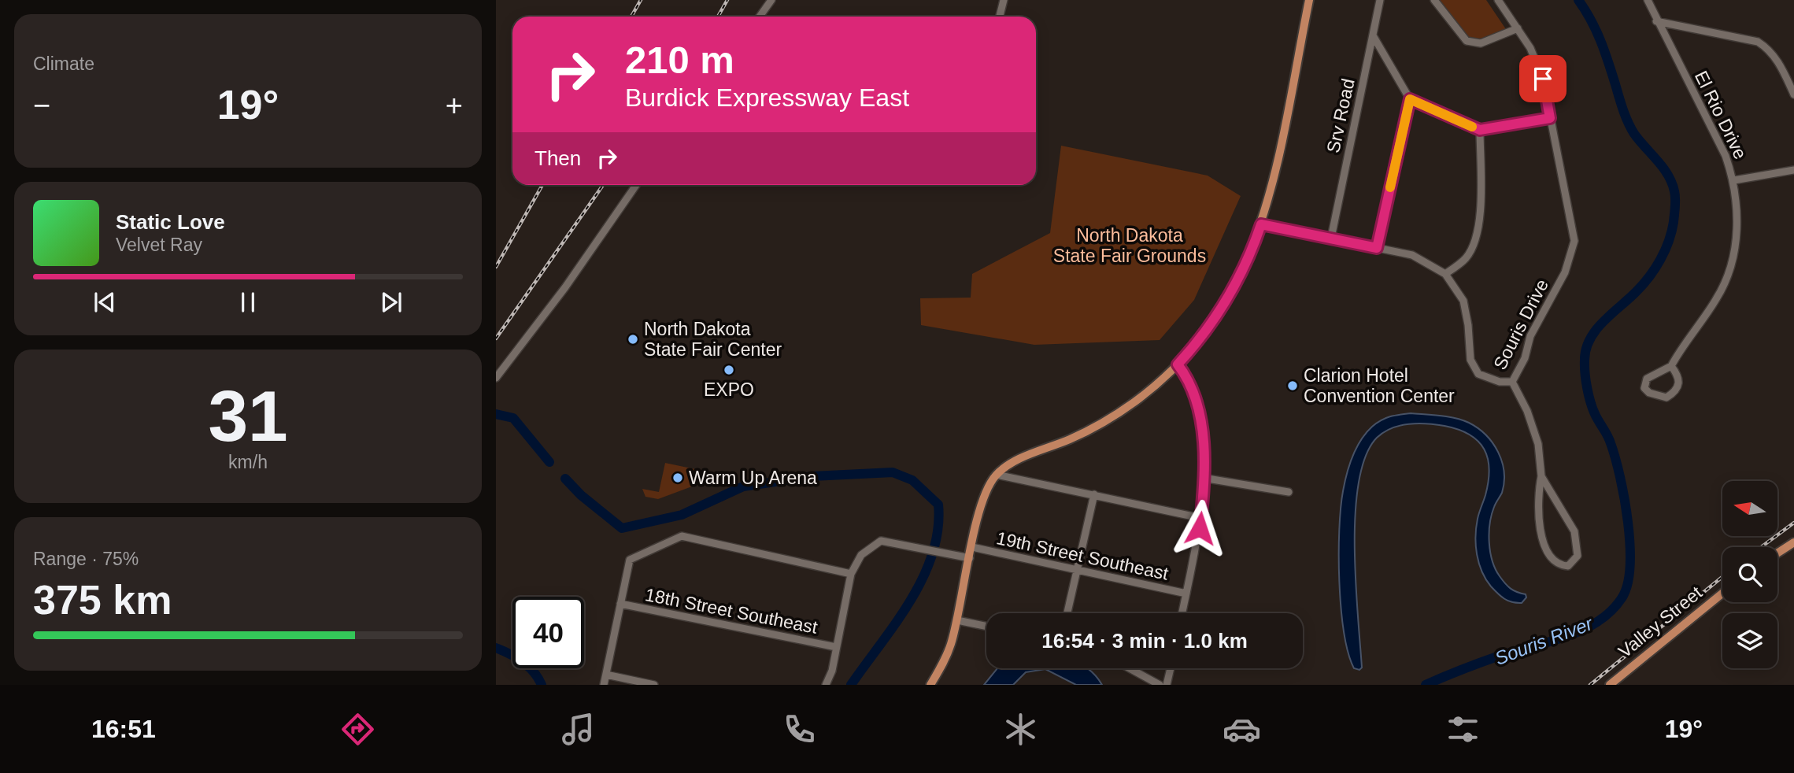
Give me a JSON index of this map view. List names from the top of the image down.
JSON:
{
  "streets": {
    "main road": ["Valley Street"],
    "street": [
      "El Rio Drive",
      "Srv Road",
      "Souris Drive",
      "19th Street Southeast",
      "18th Street Southeast"
    ]
  },
  "crossings": [
    ["Srv Road", "Souris Drive"]
  ],
  "water": ["Souris River"],
  "parks": ["North Dakota State Fair Grounds"],
  "places": [
    "North Dakota State Fair Center",
    "EXPO",
    "Clarion Hotel Convention Center",
    "Warm Up Arena"
  ],
  "north": "left",
  "page": {
    "tile": [
      "Climate",
      ["31", "km/h"],
      ["Range · 75%", "375 km"]
    ],
    "turn": ["210 m", "Burdick Expressway East"],
    "heat": ["−", "19°", "+"],
    "then": "Then",
    "song": ["Static Love", "Velvet Ray"],
    "limit": "40",
    "trip": "16:54 · 3 min · 1.0 km",
    "tabs": ["16:51", "19°"]
  }
}
